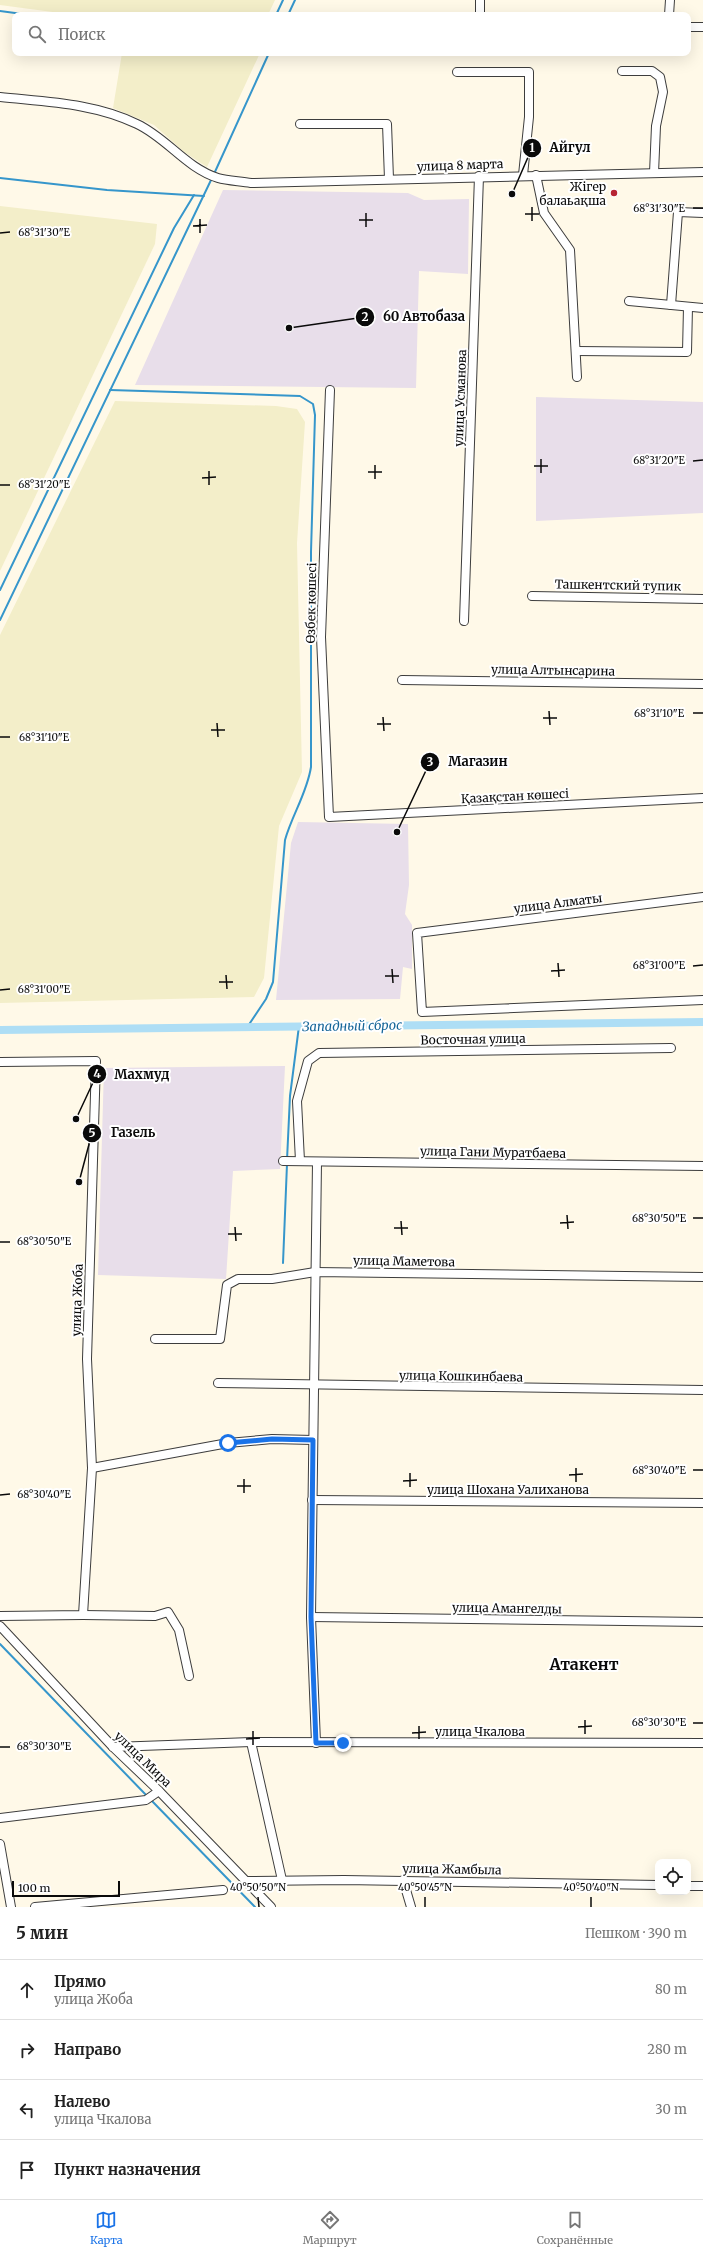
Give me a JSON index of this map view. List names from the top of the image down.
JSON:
{
  "streets": {
    "street": [
      "улица 8 марта",
      "улица Усманова",
      "Ташкентский тупик",
      "Өзбек көшесі",
      "улица Алтынсарина",
      "Қазақстан көшесі",
      "улица Алматы",
      "Восточная улица",
      "улица Гани Муратбаева",
      "улица Маметова",
      "улица Жоба",
      "улица Кошкинбаева",
      "улица Шохана Уалиханова",
      "улица Амангелды",
      "улица Чкалова",
      "улица Мира",
      "улица Жамбыла"
    ]
  },
  "crossings": [
    ["улица 8 марта", "улица Усманова"],
    ["Өзбек көшесі", "Қазақстан көшесі"],
    ["Восточная улица", "улица Гани Муратбаева"],
    ["улица Чкалова", "улица Мира"],
    ["улица Мира", "улица Жамбыла"]
  ],
  "districts": ["Атакент"],
  "water": ["Западный сброс"],
  "places": [
    "Жігер балаьақша",
    "Айгул",
    "60 Автобаза",
    "Магазин",
    "Махмуд",
    "Газель"
  ],
  "scale_bar": "100 m",
  "page": {
    "search": "Поиск",
    "scale": "100 m",
    "heading": ["5 мин", "Пешком · 390 m"],
    "list": [
      ["Прямо", "улица Жоба", "80 m"],
      ["Направо", "280 m"],
      ["Налево", "улица Чкалова", "30 m"],
      "Пункт назначения"
    ],
    "nav": ["Карта", "Маршрут", "Сохранённые"]
  },
  "coordinates": [
    "68°31'30\"E",
    "68°31'20\"E",
    "68°31'10\"E",
    "68°31'00\"E",
    "68°30'50\"E",
    "68°30'40\"E",
    "68°30'30\"E",
    "40°50'50\"N",
    "40°50'45\"N",
    "40°50'40\"N"
  ]
}
